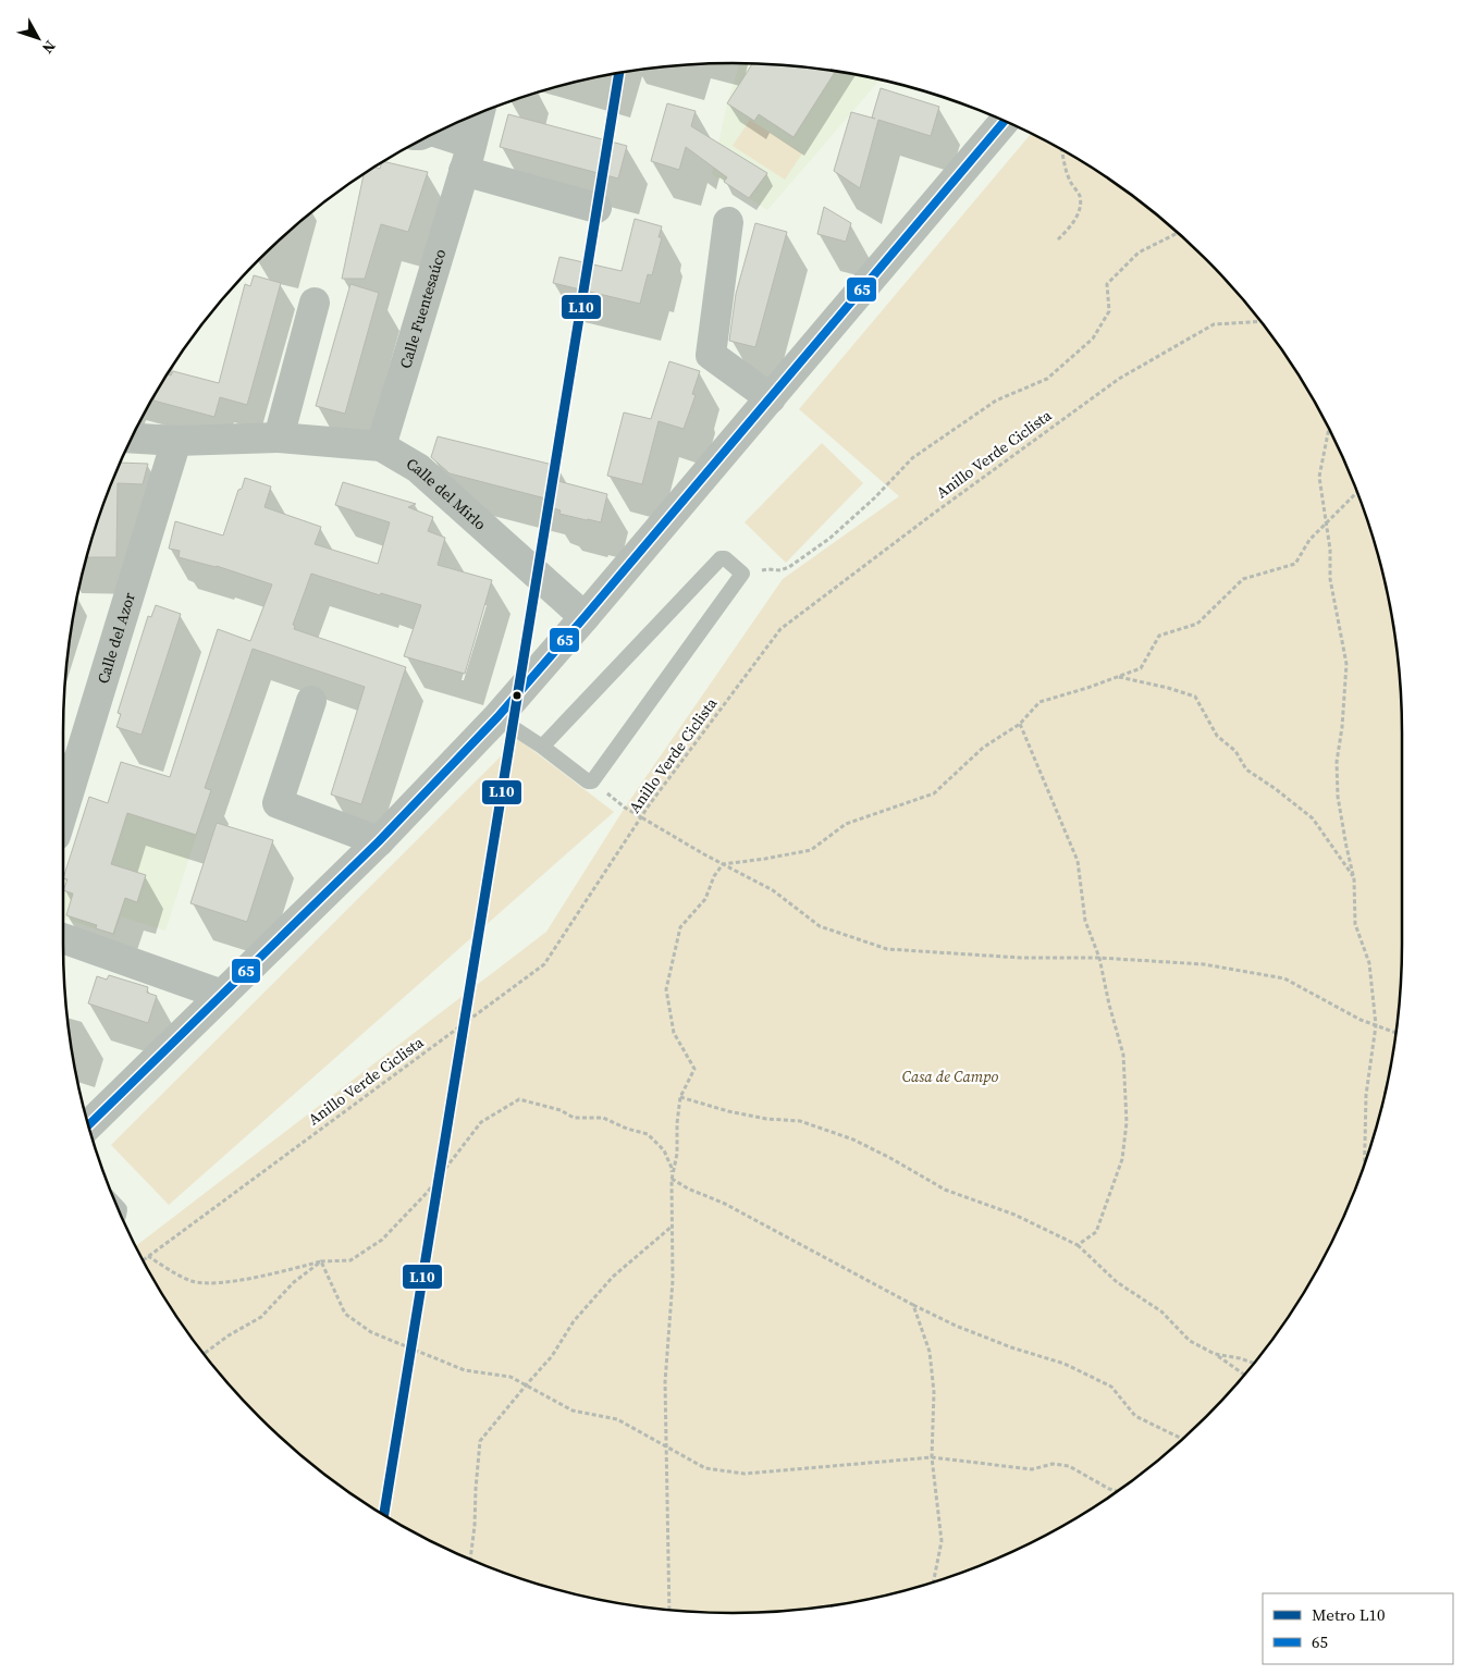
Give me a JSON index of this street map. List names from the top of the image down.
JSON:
{
  "streets": {
    "street": ["Calle Fuentesaúco", "Calle del Mirlo", "Calle del Azor"],
    "path": ["Anillo Verde Ciclista"]
  },
  "crossings": [
    ["Calle Fuentesaúco", "Calle del Mirlo"],
    ["Calle del Mirlo", "Calle del Azor"]
  ],
  "parks": ["Casa de Campo"],
  "lines": ["metro line L10", "transit line 65"],
  "legend": ["Metro L10", "65"],
  "north": "bottom right"
}
